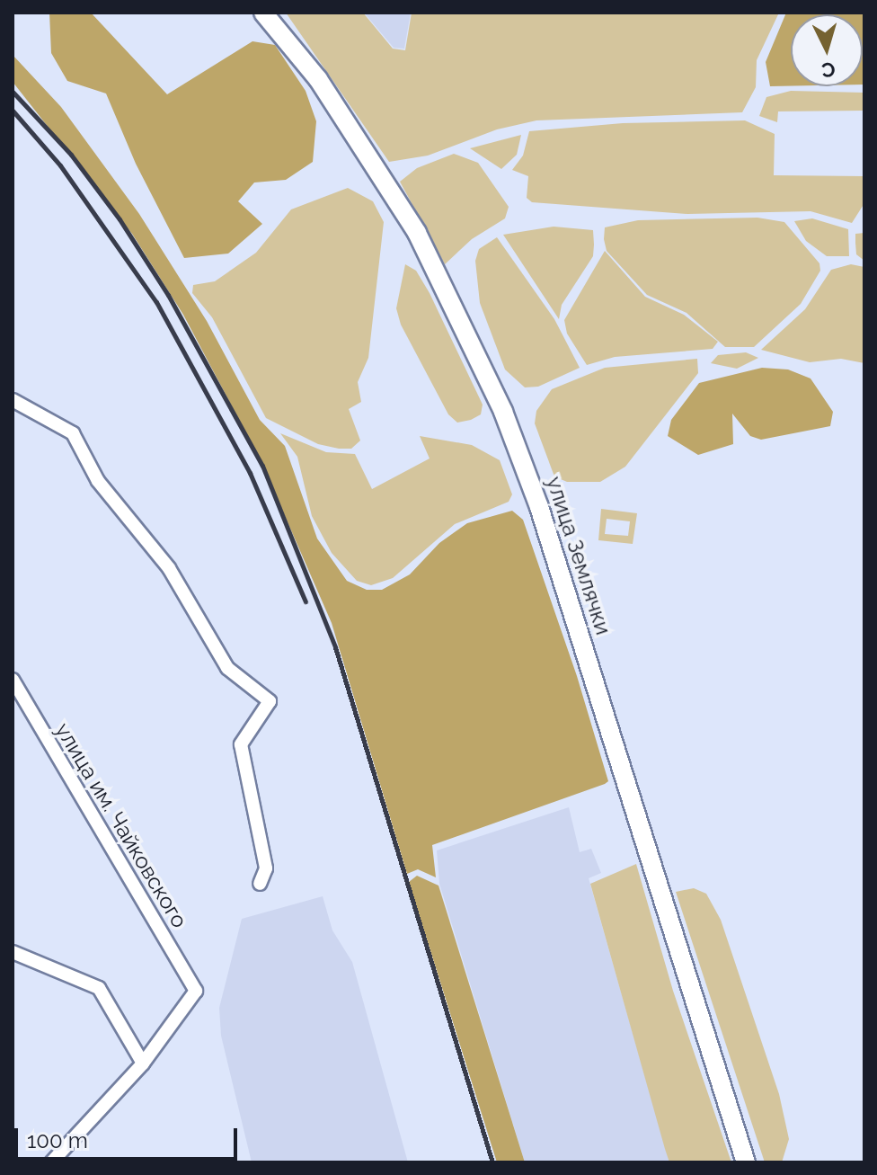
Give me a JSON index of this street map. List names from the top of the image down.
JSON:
{
  "streets": {
    "main road": ["улица Землячки"],
    "street": ["улица им. Чайковского"]
  },
  "scale_bar": "100 m",
  "north": "bottom"
}
